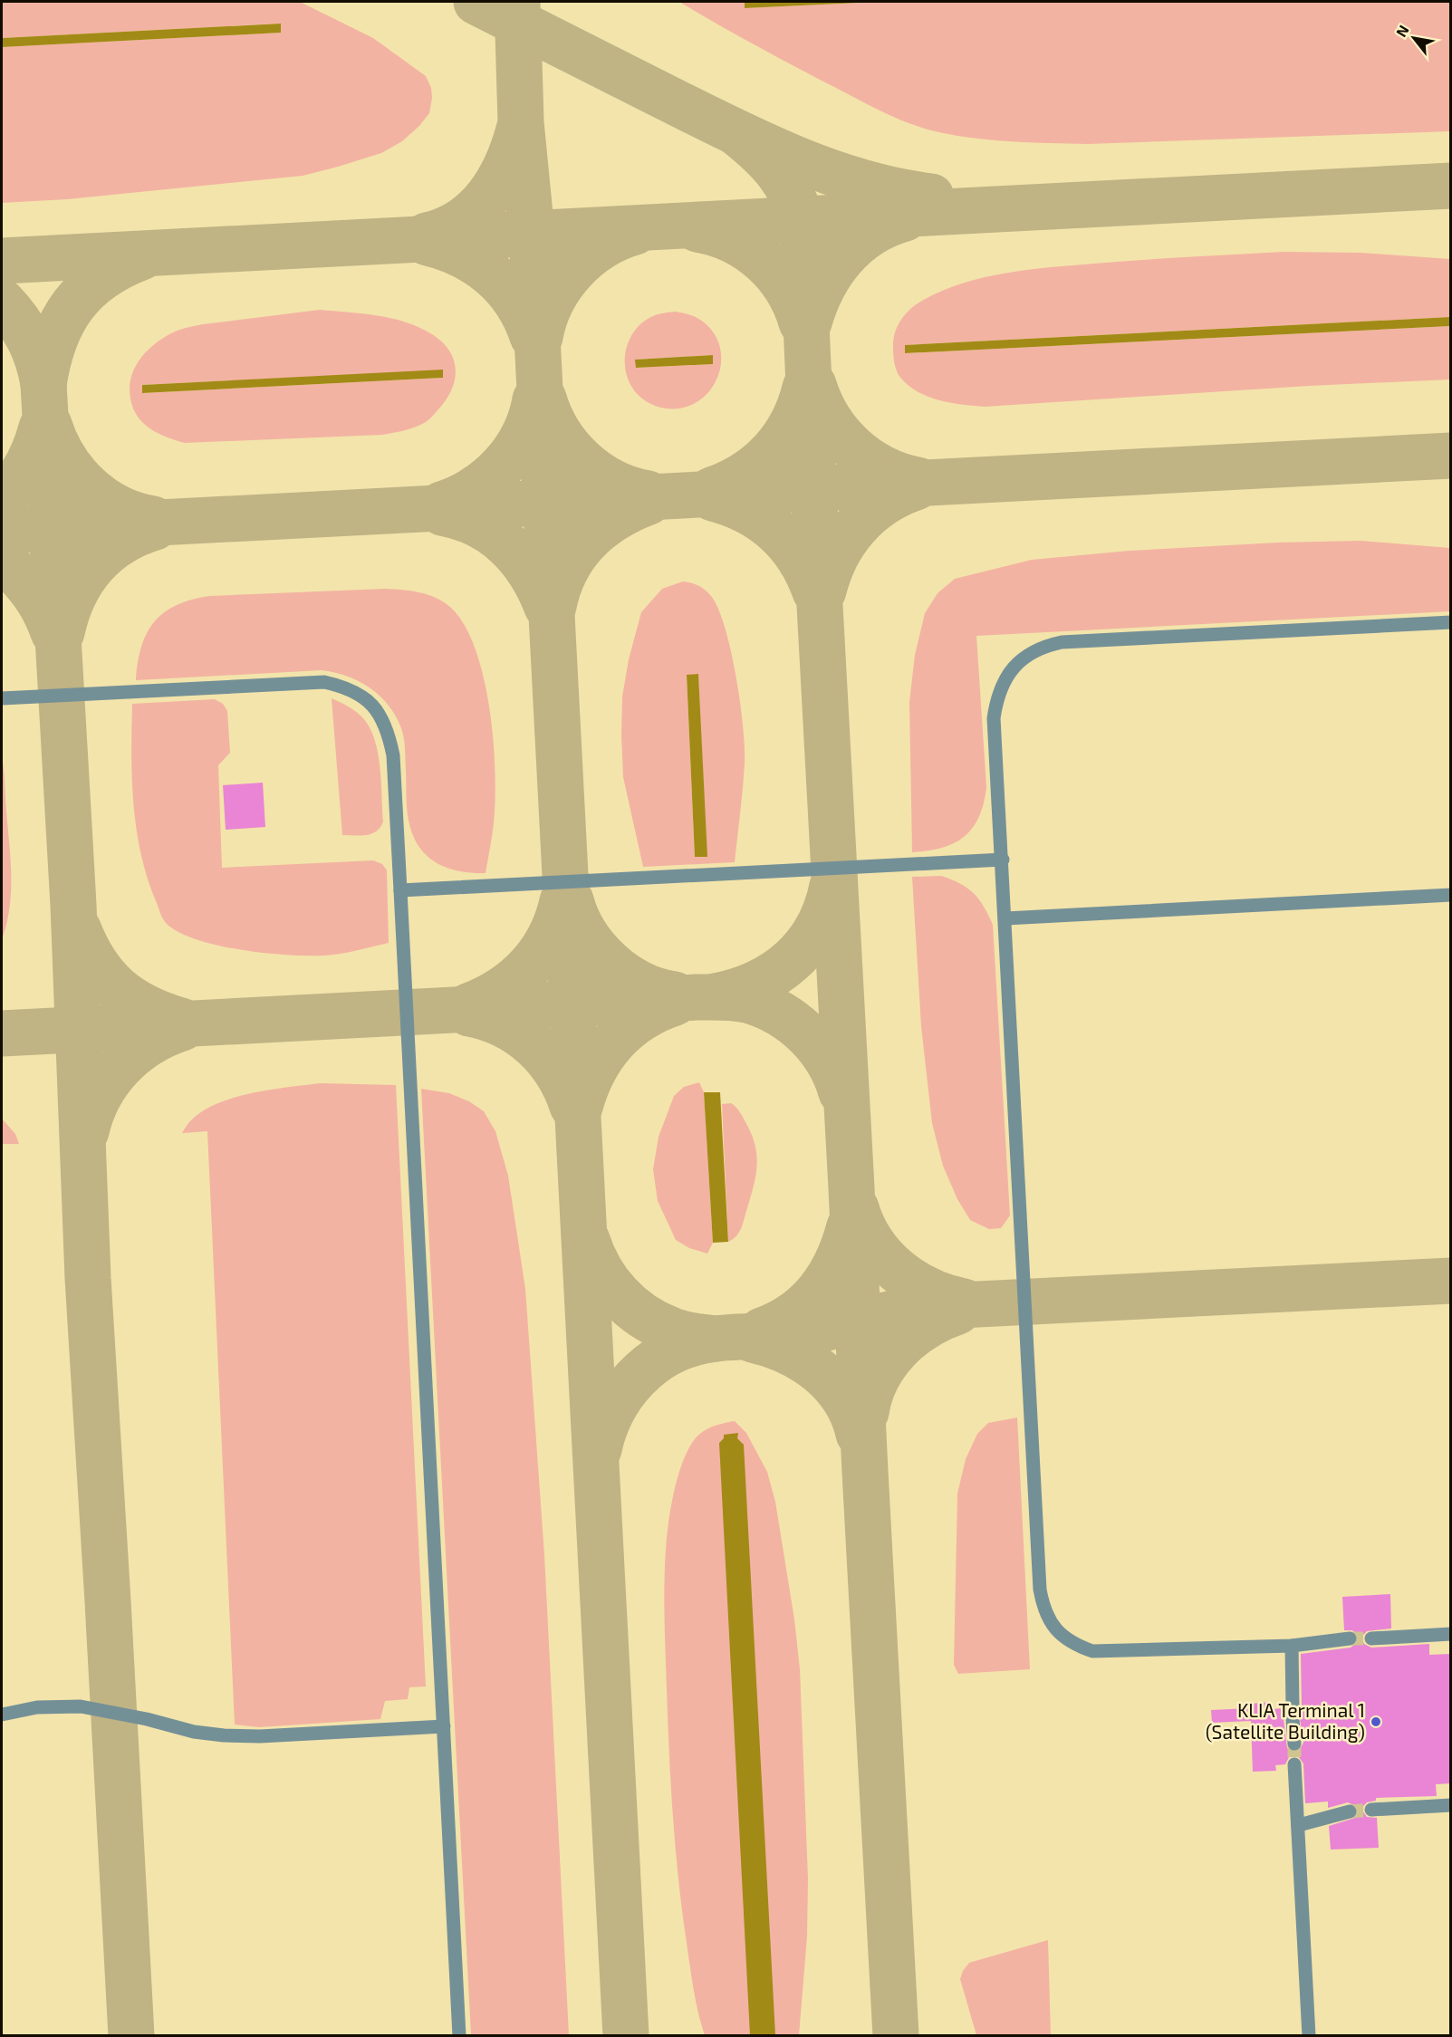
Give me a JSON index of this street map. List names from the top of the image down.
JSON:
{
  "places": ["KLIA Terminal 1 (Satellite Building)"],
  "north": "top left"
}
